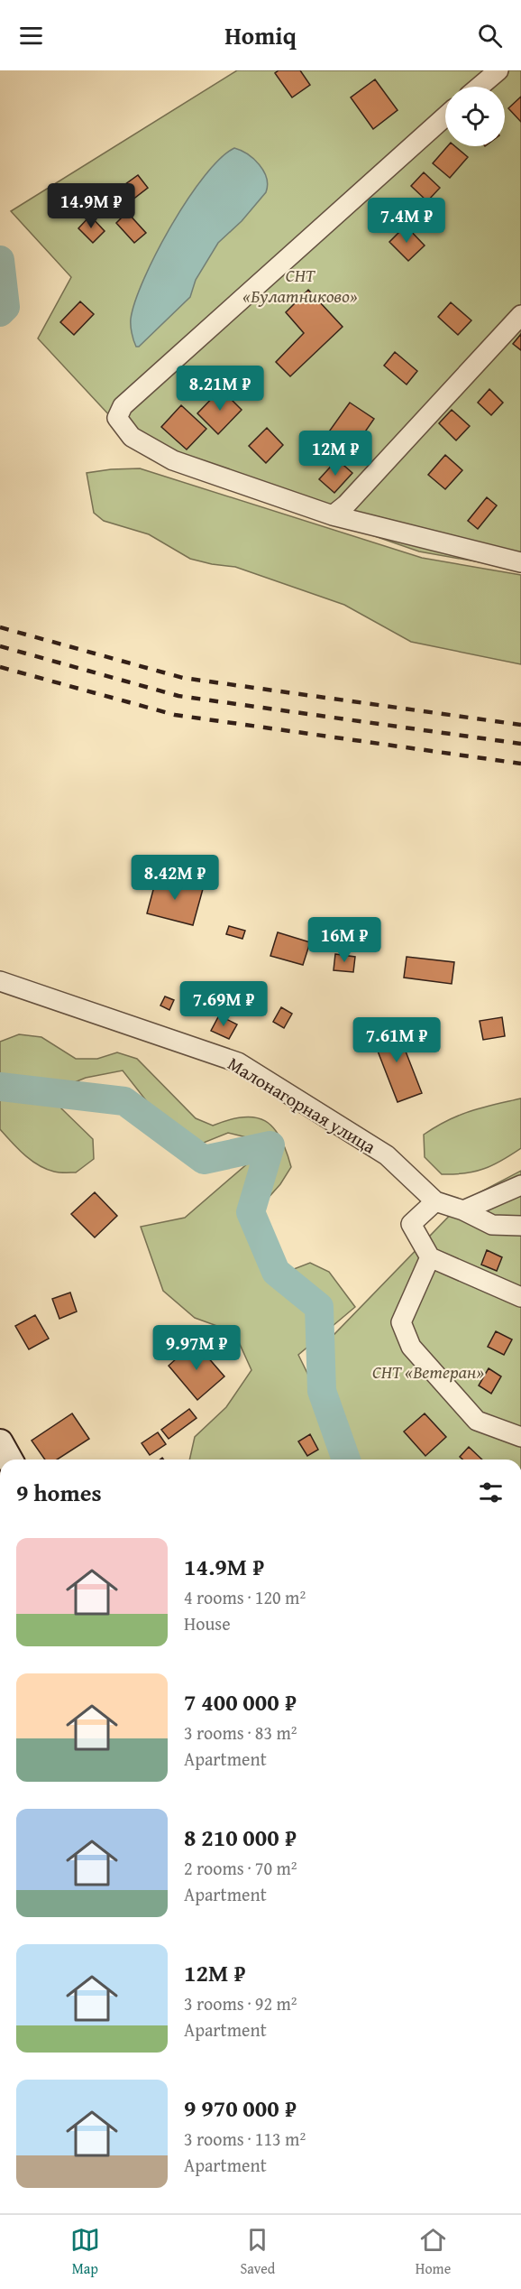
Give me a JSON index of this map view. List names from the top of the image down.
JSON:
{
  "streets": {
    "street": ["Малонагорная улица"]
  },
  "parks": ["СНТ «Булатниково»", "СНТ «Ветеран»"],
  "page": {
    "header": "Homiq",
    "price": [
      "14.9M ₽",
      "7.4M ₽",
      "8.21M ₽",
      "12M ₽",
      "8.42M ₽",
      "16M ₽",
      "7.69M ₽",
      "7.61M ₽",
      "9.97M ₽"
    ],
    "heading": "9 homes",
    "list": [
      {
        "name": "14.9M ₽",
        "note": "4 rooms · 120 m² · House"
      },
      {
        "name": "7 400 000 ₽",
        "note": "3 rooms · 83 m² · Apartment"
      },
      {
        "name": "8 210 000 ₽",
        "note": "2 rooms · 70 m² · Apartment"
      },
      {
        "name": "12M ₽",
        "note": "3 rooms · 92 m² · Apartment"
      },
      {
        "name": "9 970 000 ₽",
        "note": "3 rooms · 113 m² · Apartment"
      }
    ],
    "tabs": ["Map", "Saved", "Home"]
  }
}
